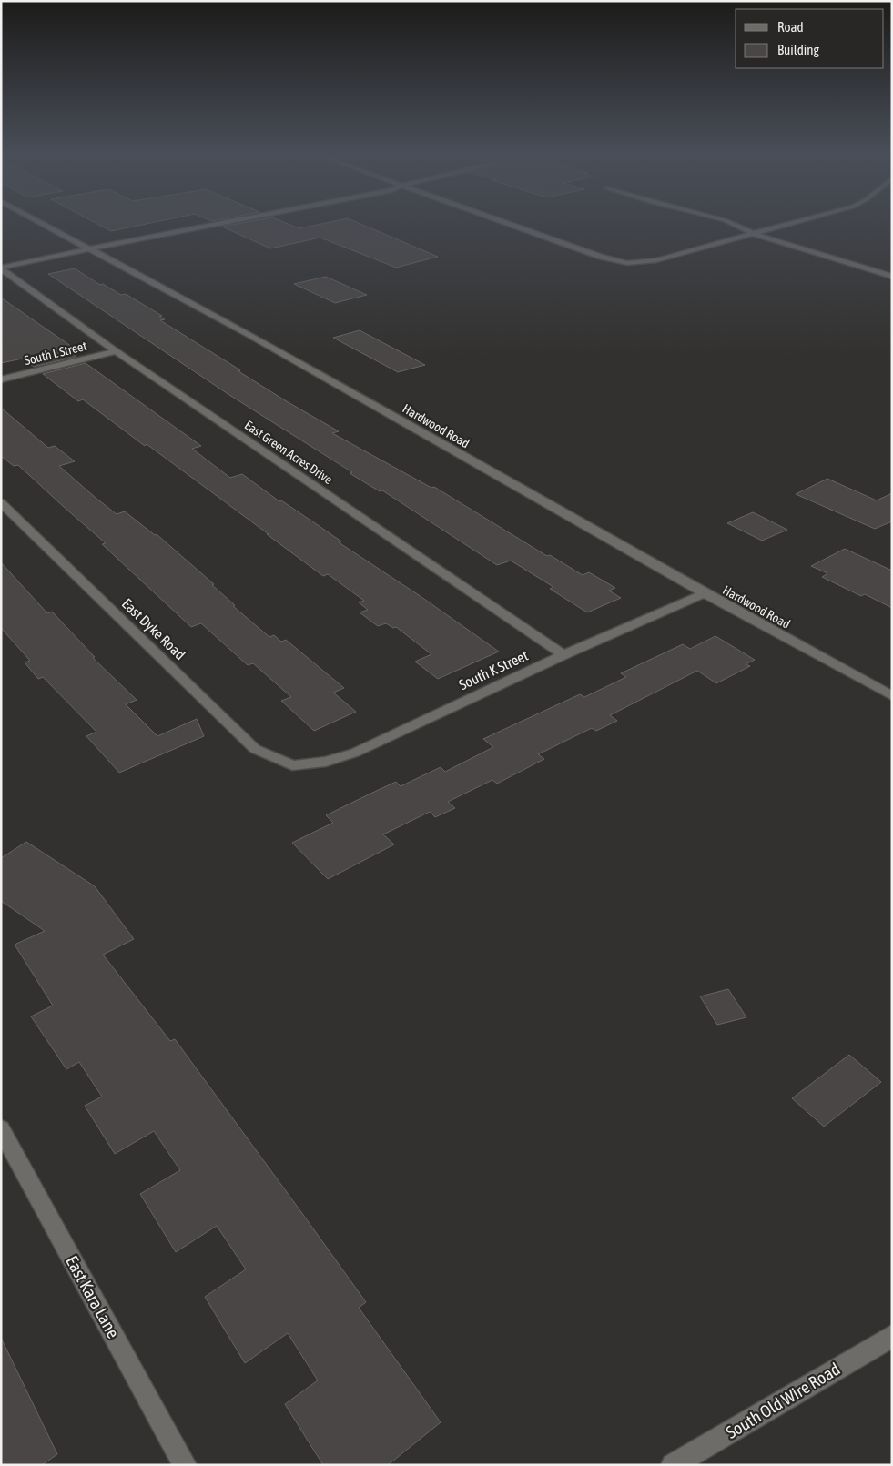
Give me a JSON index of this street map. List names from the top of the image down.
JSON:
{
  "streets": {
    "street": [
      "South L Street",
      "Hardwood Road",
      "East Green Acres Drive",
      "East Dyke Road",
      "South K Street",
      "East Kara Lane",
      "South Old Wire Road"
    ]
  },
  "crossings": [
    ["South L Street", "East Green Acres Drive"],
    ["Hardwood Road", "South K Street"],
    ["East Green Acres Drive", "South K Street"],
    ["East Dyke Road", "South K Street"]
  ],
  "legend": ["Road", "Building"]
}
